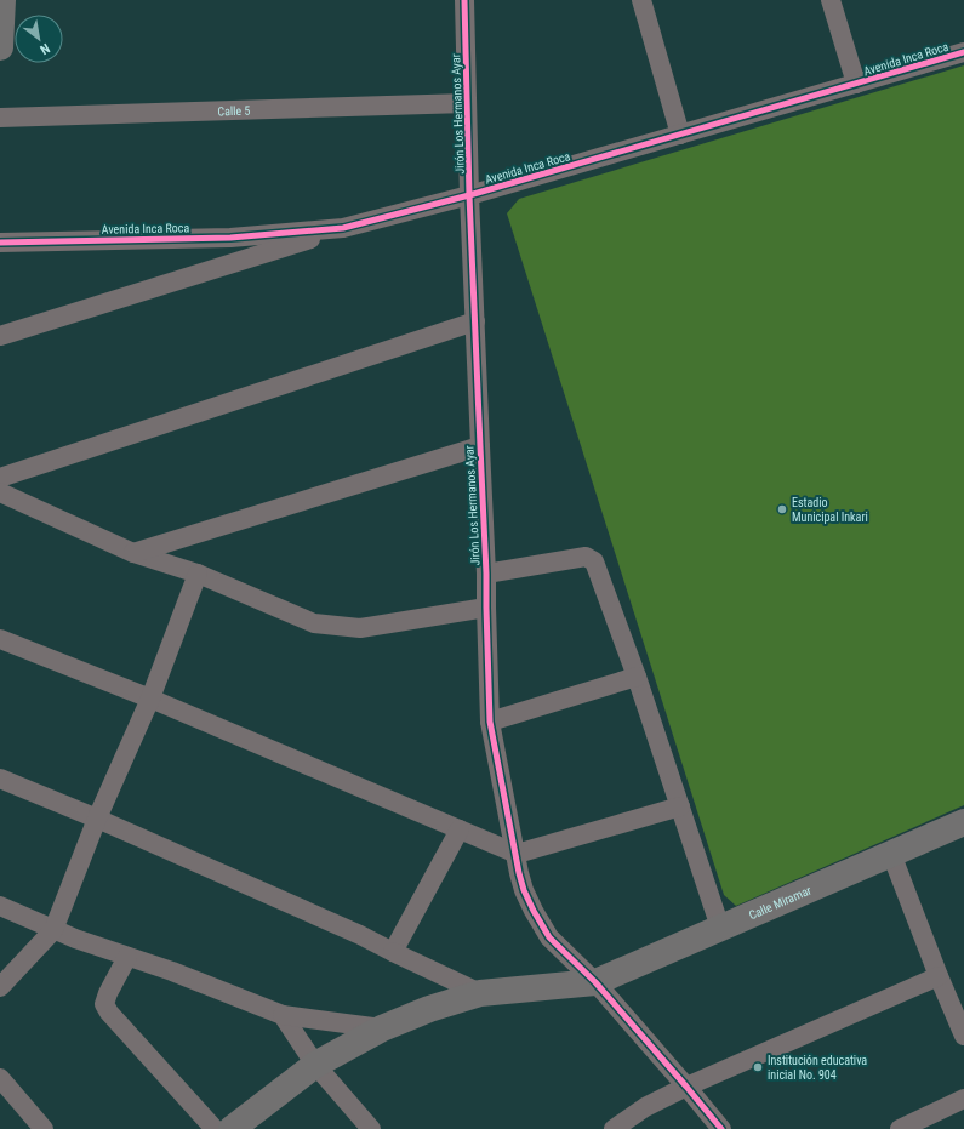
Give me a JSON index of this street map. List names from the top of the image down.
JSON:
{
  "streets": {
    "street": [
      "Avenida Inca Roca",
      "Calle 5",
      "Jirón Los Hermanos Ayar",
      "Calle Miramar"
    ]
  },
  "crossings": [
    ["Avenida Inca Roca", "Jirón Los Hermanos Ayar"],
    ["Calle 5", "Jirón Los Hermanos Ayar"],
    ["Jirón Los Hermanos Ayar", "Calle Miramar"]
  ],
  "places": ["Estadio Municipal Inkari", "Institución educativa inicial No. 904"],
  "north": "bottom right"
}
